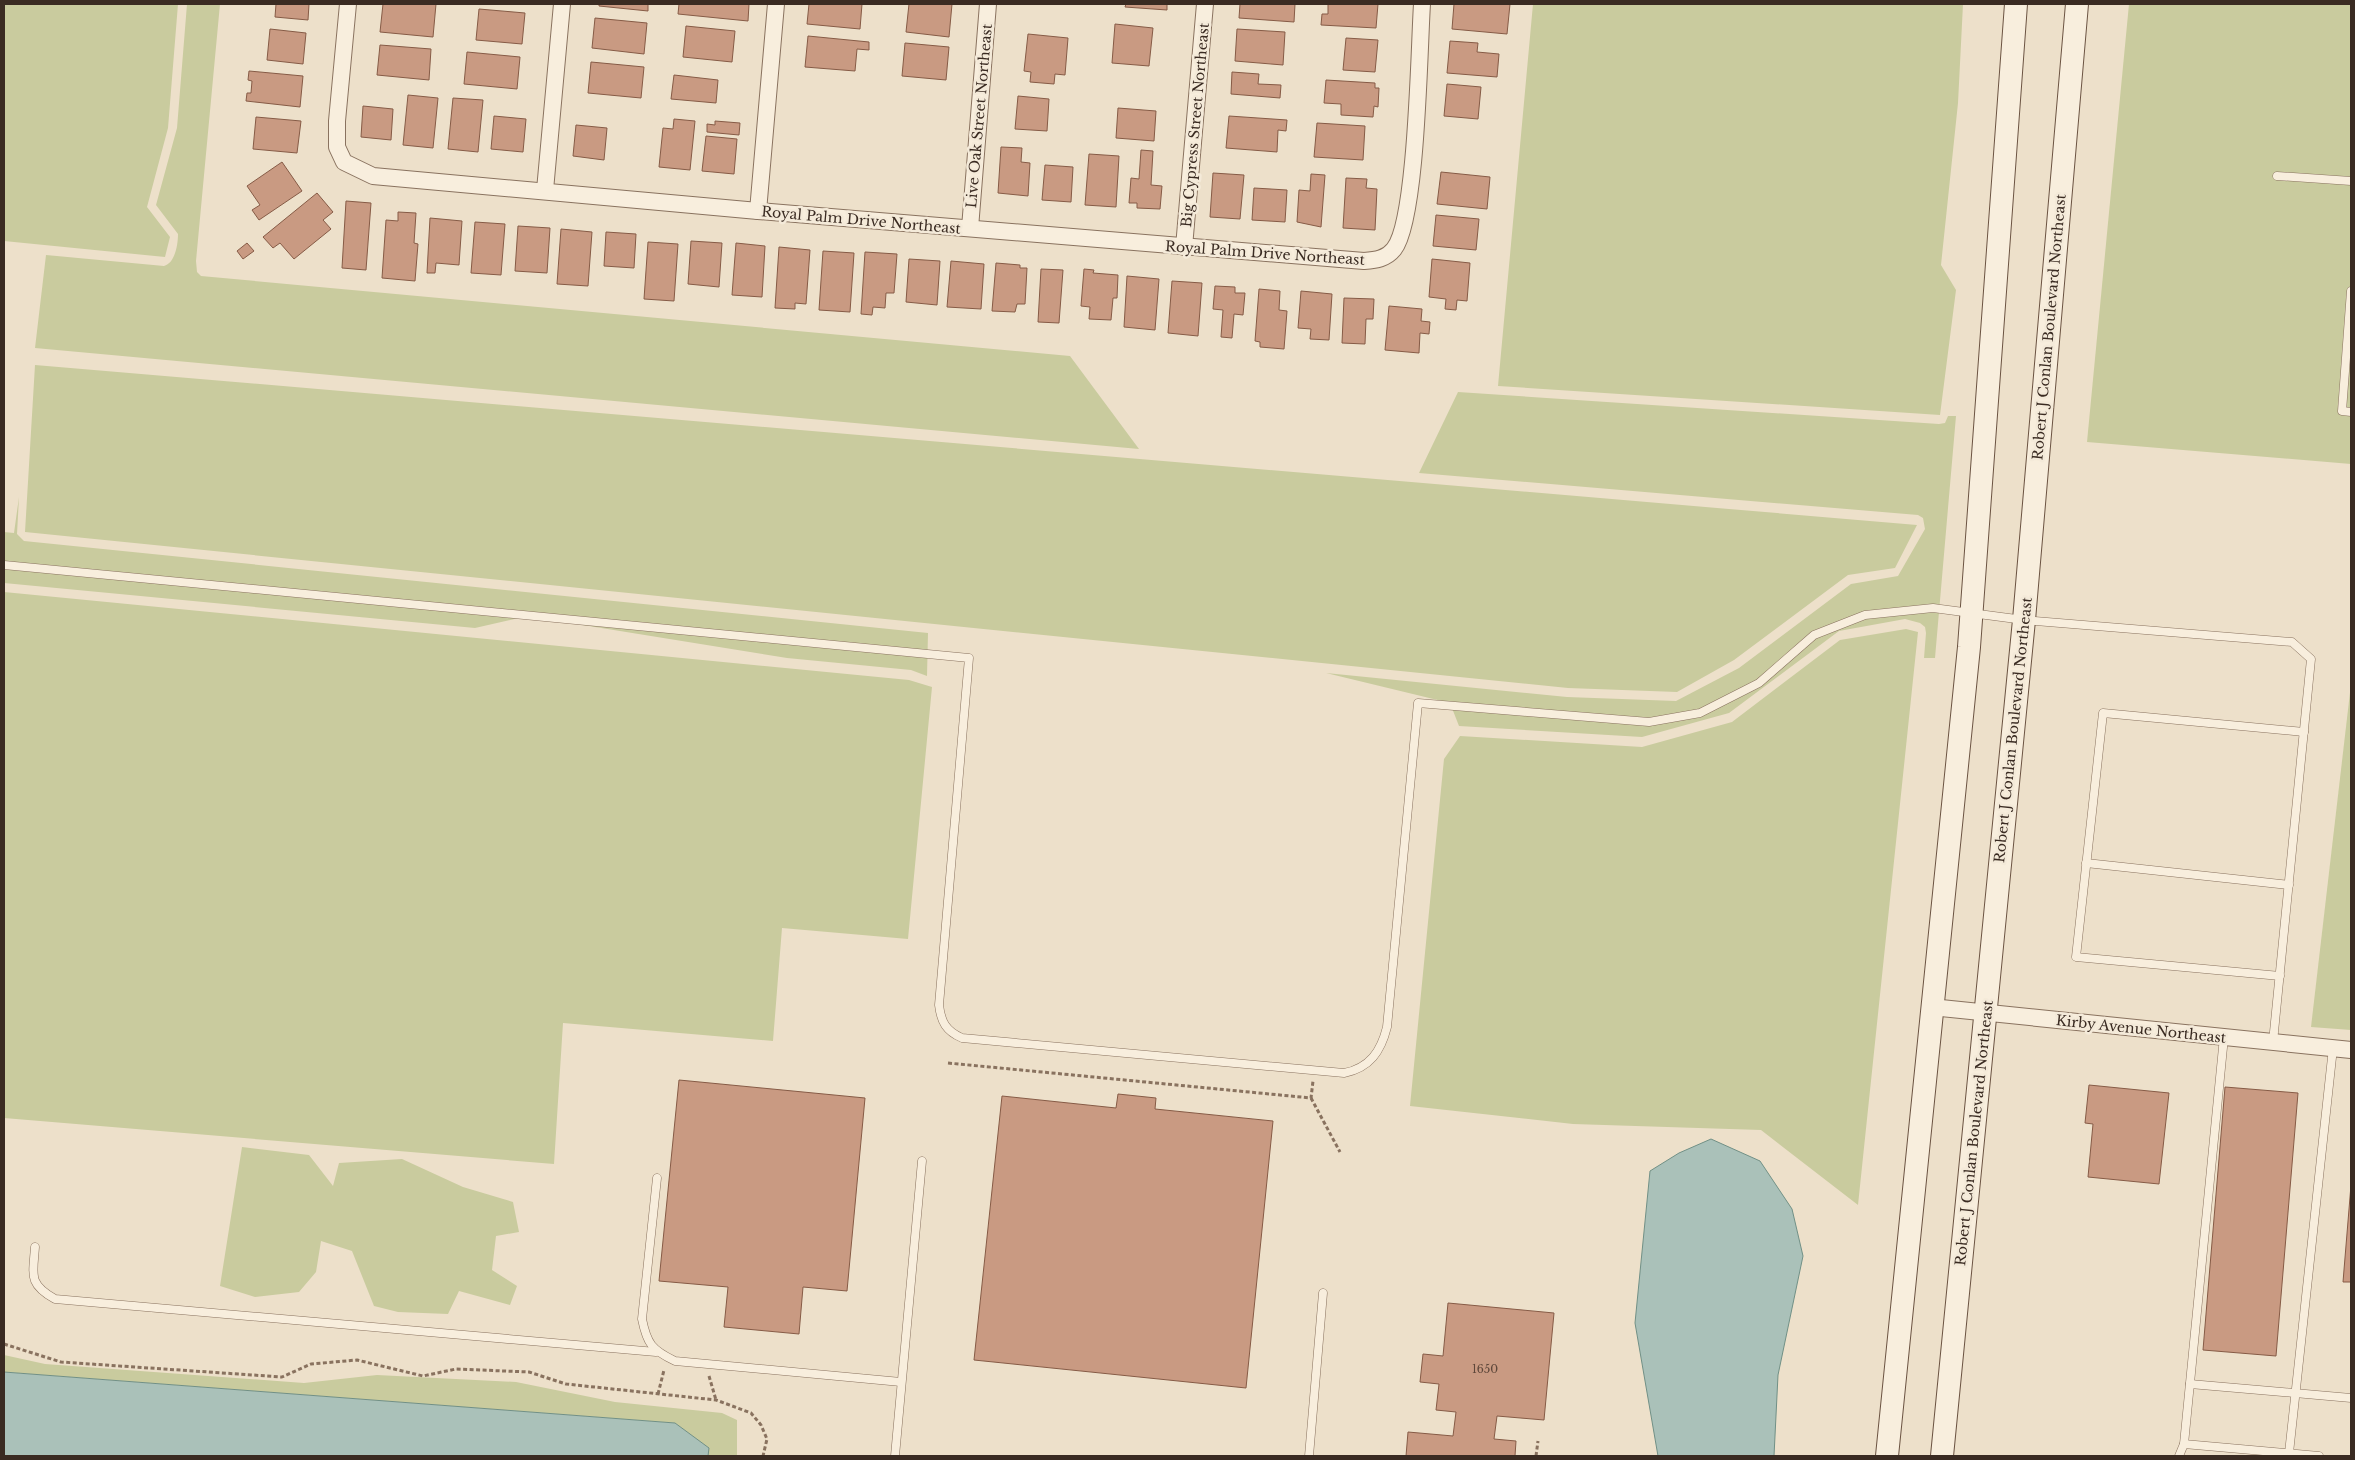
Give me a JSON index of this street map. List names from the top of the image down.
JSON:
{
  "streets": {
    "main road": ["Robert J Conlan Boulevard Northeast"],
    "street": [
      "Live Oak Street Northeast",
      "Big Cypress Street Northeast",
      "Royal Palm Drive Northeast",
      "Kirby Avenue Northeast"
    ]
  },
  "crossings": [
    ["Live Oak Street Northeast", "Royal Palm Drive Northeast"],
    ["Big Cypress Street Northeast", "Royal Palm Drive Northeast"],
    ["Robert J Conlan Boulevard Northeast", "Kirby Avenue Northeast"]
  ],
  "house_numbers": ["1650"]
}
